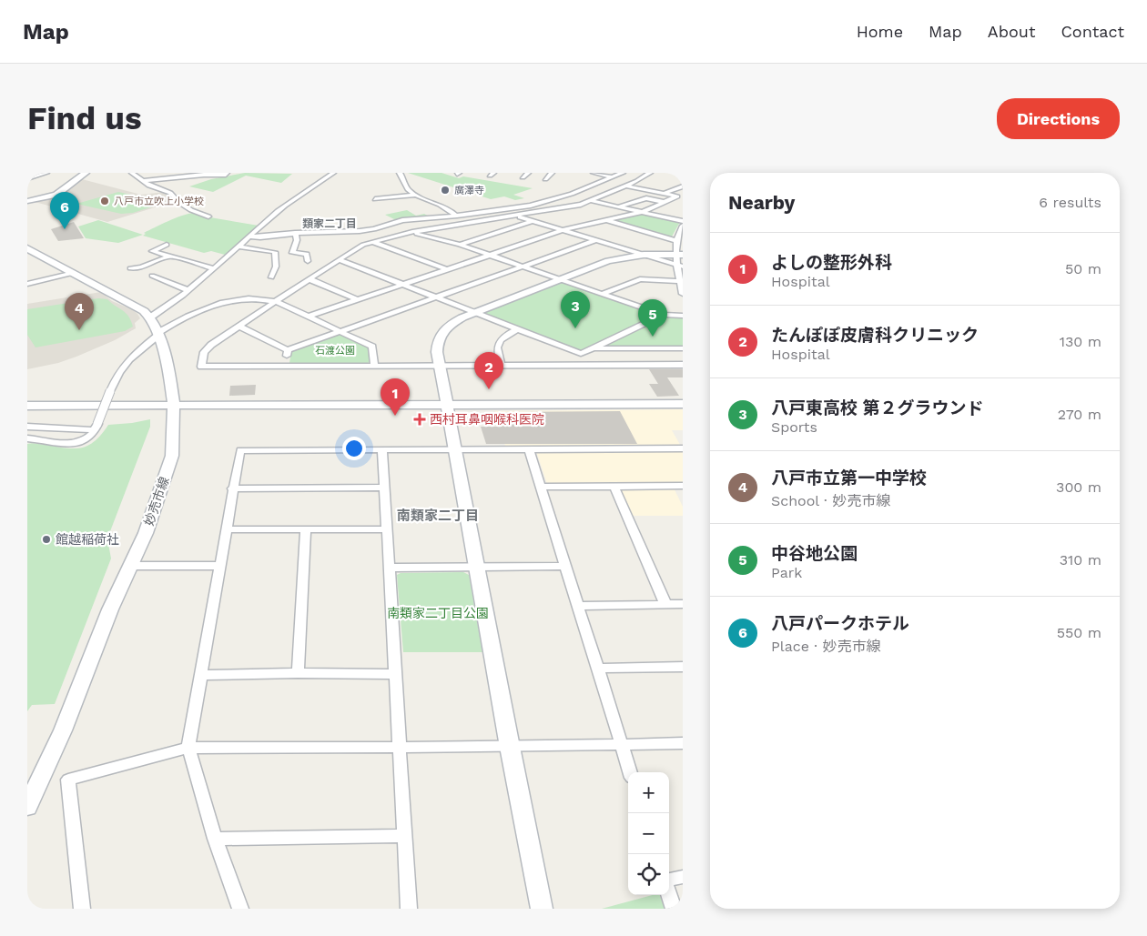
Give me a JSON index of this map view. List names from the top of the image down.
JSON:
{
  "streets": {
    "street": ["妙売市線"]
  },
  "districts": ["類家二丁目", "南類家二丁目"],
  "parks": ["石渡公園", "南類家二丁目公園"],
  "places": {
    "other": ["廣澤寺", "八戸市立吹上小学校", "館越稲荷社"],
    "health": ["西村耳鼻咽喉科医院"]
  },
  "page": {
    "header": "Map",
    "nav": [
      "Home",
      "Map",
      "About",
      "Contact"
    ],
    "buttons": "Directions",
    "title": "Find us",
    "heading": ["Nearby", "6 results"],
    "pins": [
      "6",
      "3",
      "4",
      "5",
      "2",
      "1"
    ],
    "list": [
      {
        "mark": "1",
        "name": "よしの整形外科",
        "note": "Hospital",
        "value": "50 m"
      },
      {
        "mark": "2",
        "name": "たんぽぽ皮膚科クリニック",
        "note": "Hospital",
        "value": "130 m"
      },
      {
        "mark": "3",
        "name": "八戸東高校 第２グラウンド",
        "note": "Sports",
        "value": "270 m"
      },
      {
        "mark": "4",
        "name": "八戸市立第一中学校",
        "note": "School · 妙売市線",
        "value": "300 m"
      },
      {
        "mark": "5",
        "name": "中谷地公園",
        "note": "Park",
        "value": "310 m"
      },
      {
        "mark": "6",
        "name": "八戸パークホテル",
        "note": "Place · 妙売市線",
        "value": "550 m"
      }
    ],
    "map_buttons": ["+", "−"]
  }
}
